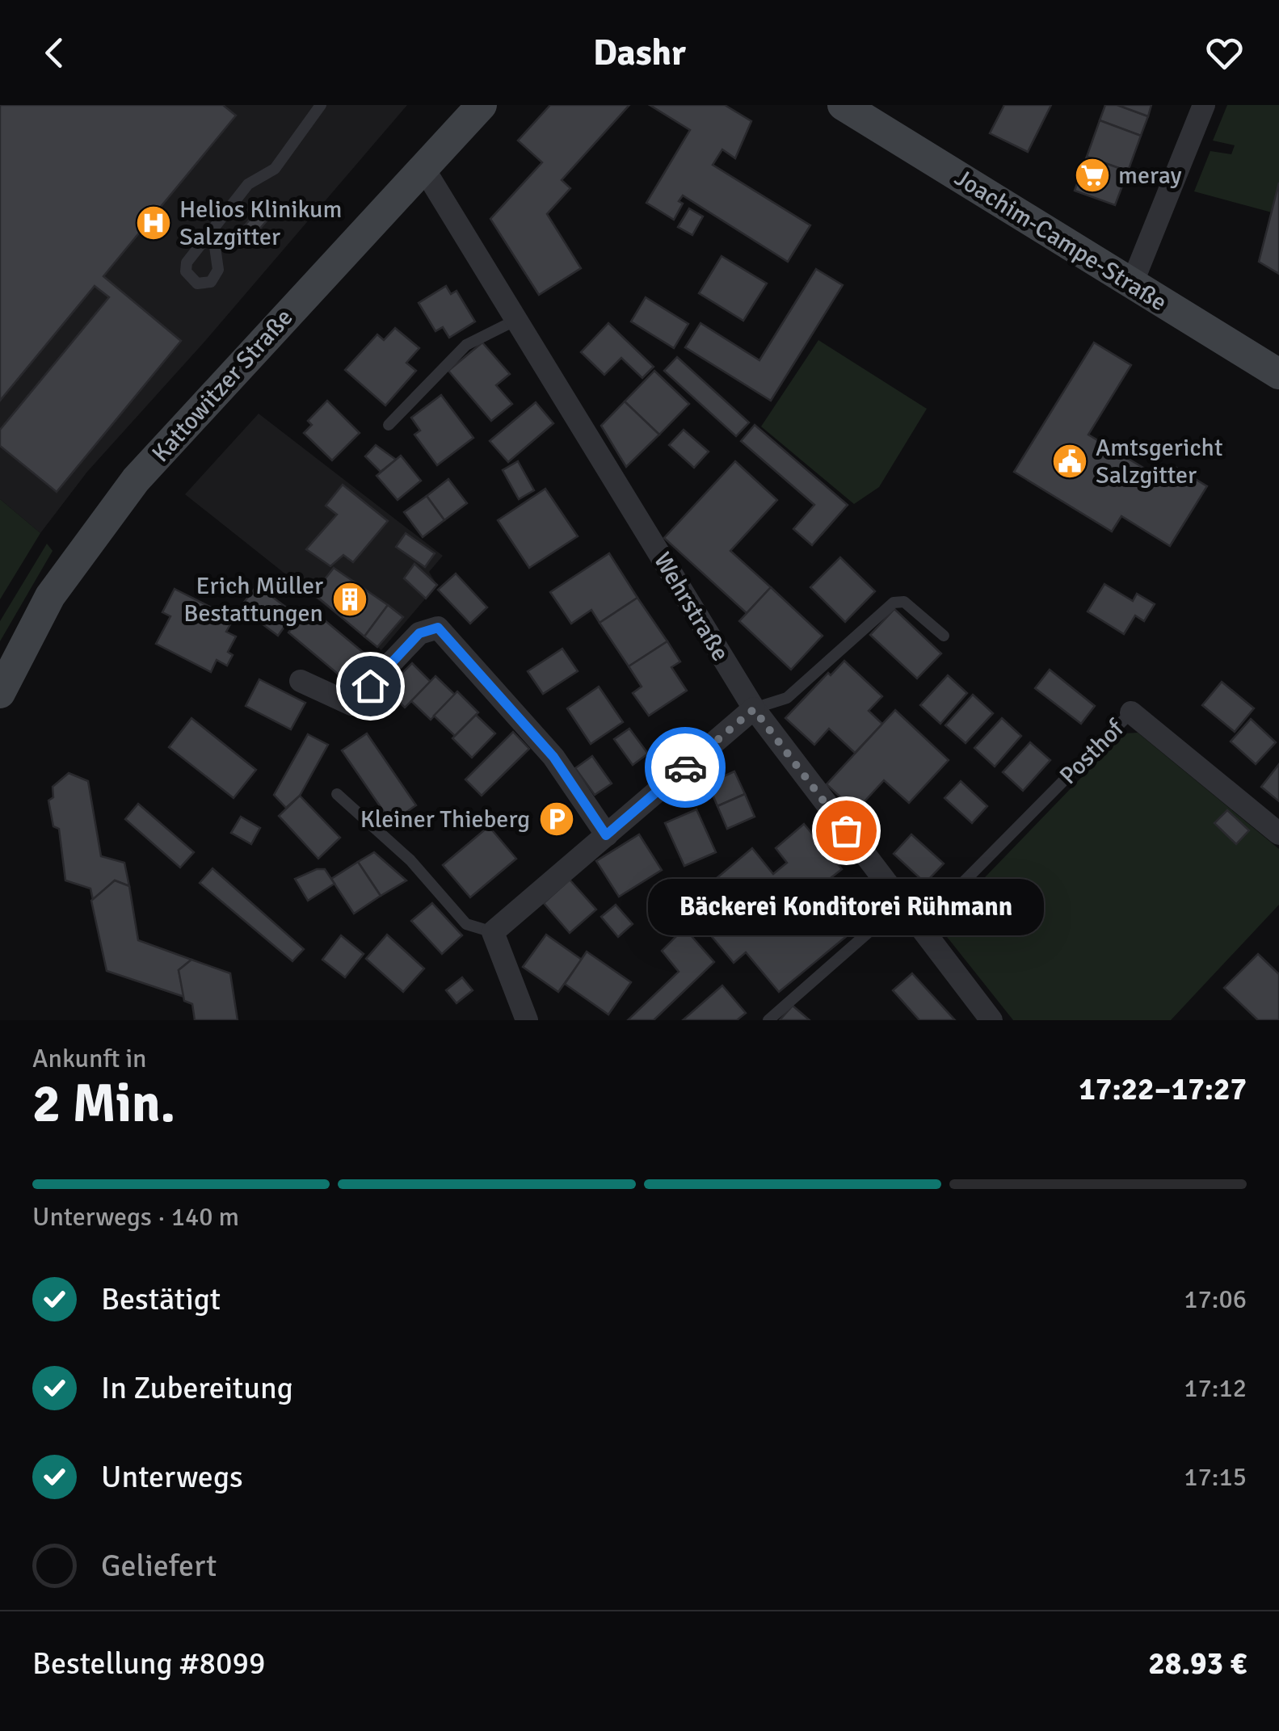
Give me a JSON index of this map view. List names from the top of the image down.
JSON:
{
  "streets": {
    "street": [
      "Joachim-Campe-Straße",
      "Kattowitzer Straße",
      "Wehrstraße",
      "Posthof"
    ]
  },
  "crossings": [
    ["Kattowitzer Straße", "Wehrstraße"],
    ["Wehrstraße", "Posthof"]
  ],
  "places": {
    "supermarket": ["meray"],
    "hospital": ["Helios Klinikum Salzgitter"],
    "public building": ["Amtsgericht Salzgitter"],
    "building": ["Erich Müller Bestattungen"],
    "parking": ["Kleiner Thieberg"],
    "other": ["Bäckerei Konditorei Rühmann"]
  },
  "page": {
    "header": "Dashr",
    "bubble": "Bäckerei Konditorei Rühmann",
    "heading": ["2 Min.", "Ankunft in", "17:22–17:27"],
    "panel": ["Bestellung #8099", "28.93 €"],
    "bar": "Unterwegs · 140 m",
    "list": [
      ["Bestätigt", "17:06"],
      ["In Zubereitung", "17:12"],
      ["Unterwegs", "17:15"],
      "Geliefert"
    ]
  }
}
